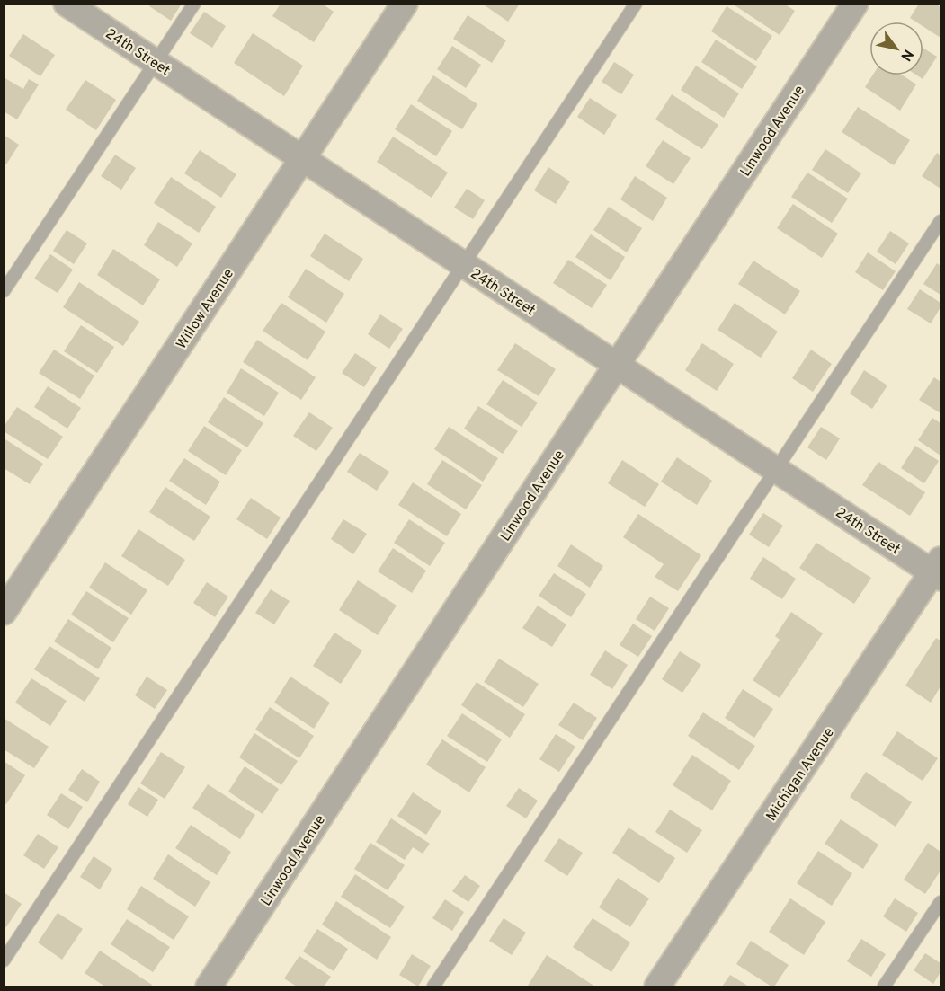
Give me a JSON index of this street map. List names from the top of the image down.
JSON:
{
  "streets": {
    "street": [
      "24th Street",
      "Linwood Avenue",
      "Willow Avenue",
      "Michigan Avenue"
    ]
  },
  "crossings": [
    ["24th Street", "Linwood Avenue"],
    ["24th Street", "Willow Avenue"],
    ["24th Street", "Michigan Avenue"]
  ],
  "north": "bottom right"
}
